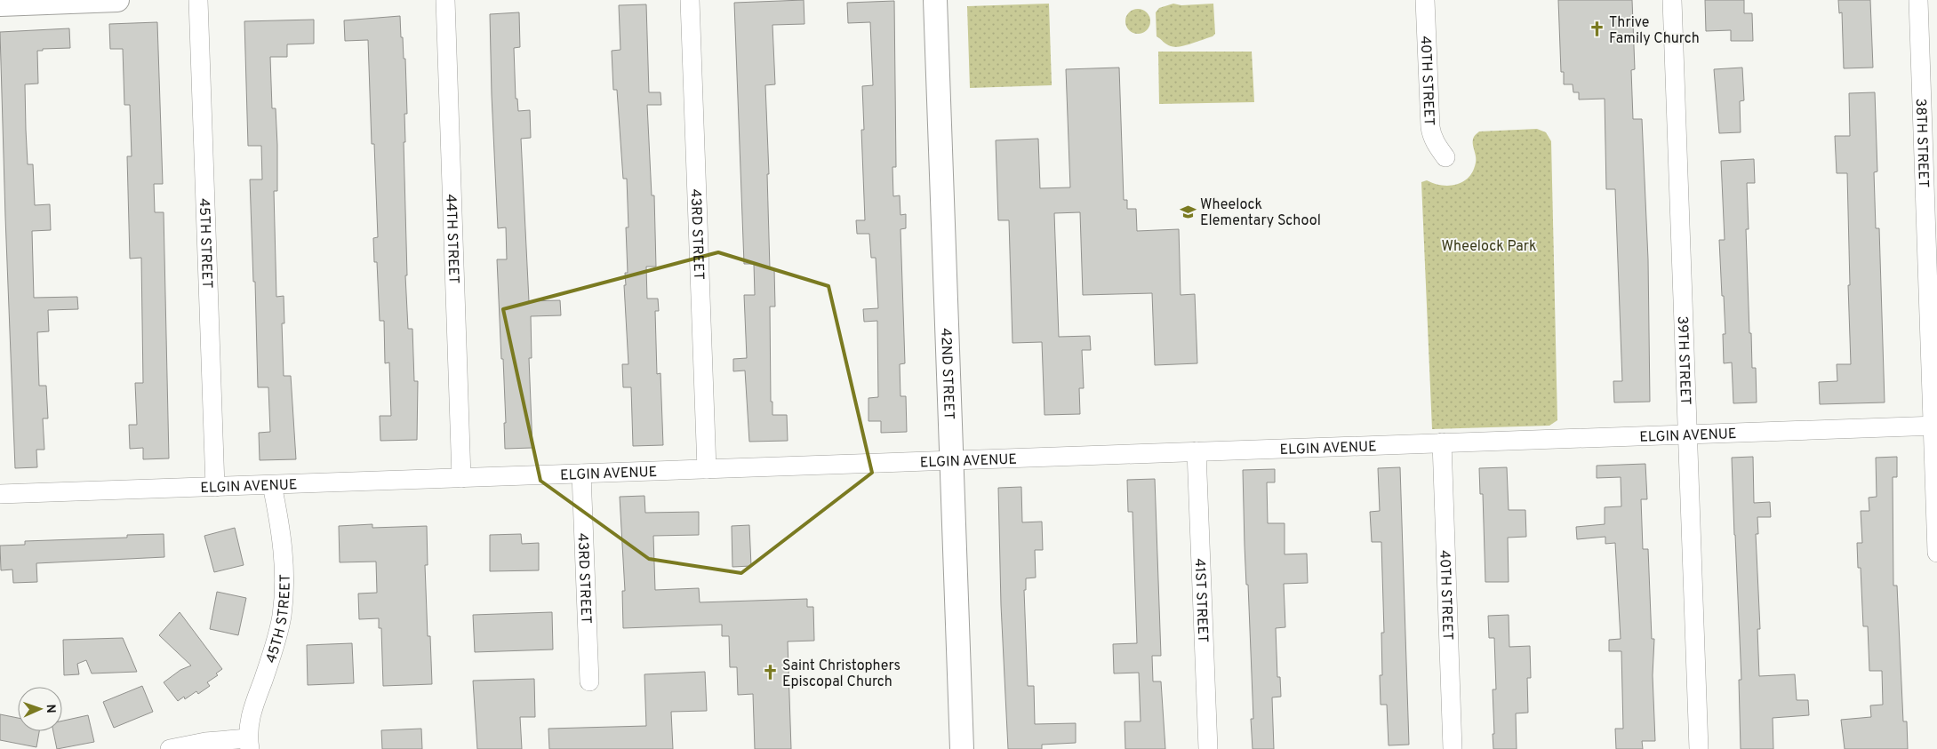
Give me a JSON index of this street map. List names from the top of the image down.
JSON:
{
  "streets": {
    "street": [
      "40TH STREET",
      "38TH STREET",
      "43RD STREET",
      "44TH STREET",
      "45TH STREET",
      "39TH STREET",
      "42ND STREET",
      "ELGIN AVENUE",
      "41ST STREET"
    ]
  },
  "crossings": [
    ["40TH STREET", "ELGIN AVENUE"],
    ["38TH STREET", "ELGIN AVENUE"],
    ["43RD STREET", "ELGIN AVENUE"],
    ["44TH STREET", "ELGIN AVENUE"],
    ["45TH STREET", "ELGIN AVENUE"],
    ["39TH STREET", "ELGIN AVENUE"],
    ["42ND STREET", "ELGIN AVENUE"],
    ["ELGIN AVENUE", "41ST STREET"]
  ],
  "parks": ["Wheelock Park"],
  "places": {
    "church": ["Thrive Family Church", "Saint Christophers Episcopal Church"],
    "school or university": ["Wheelock Elementary School"]
  },
  "north": "right"
}
